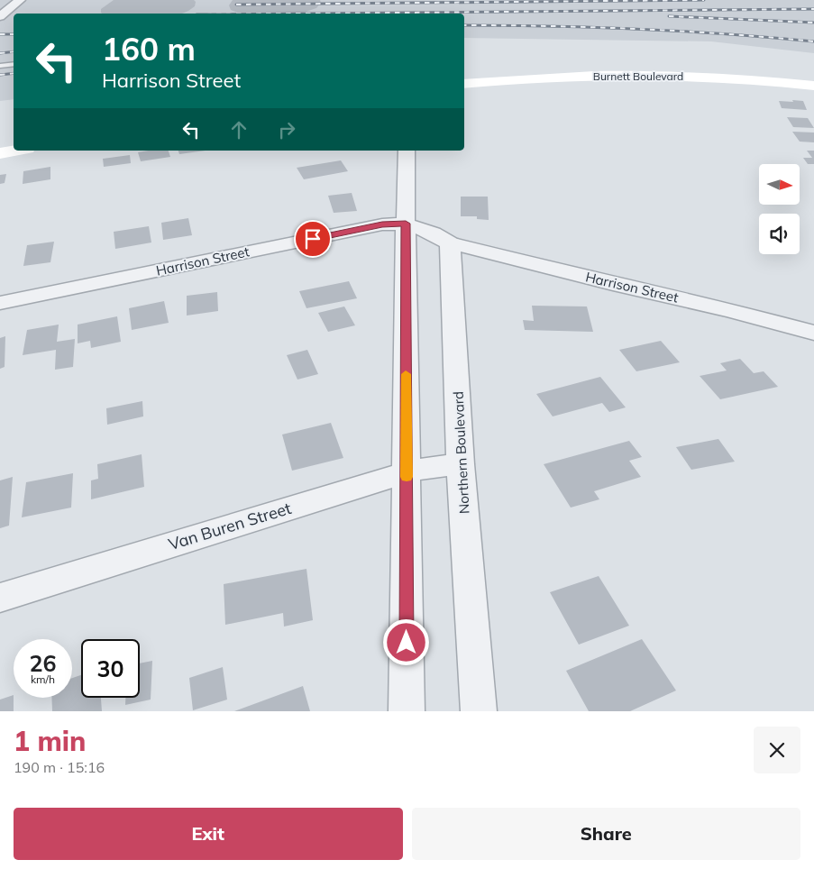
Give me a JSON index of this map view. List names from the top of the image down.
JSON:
{
  "streets": {
    "main road": ["Burnett Boulevard"],
    "street": ["Harrison Street", "Northern Boulevard", "Van Buren Street"]
  },
  "crossings": [
    ["Harrison Street", "Northern Boulevard"],
    ["Northern Boulevard", "Van Buren Street"]
  ],
  "north": "right",
  "page": {
    "turn": ["160 m", "Harrison Street"],
    "speed": "26 km/h",
    "limit": "30",
    "heading": ["1 min", "190 m · 15:16"],
    "buttons": ["Exit", "Share"]
  }
}
